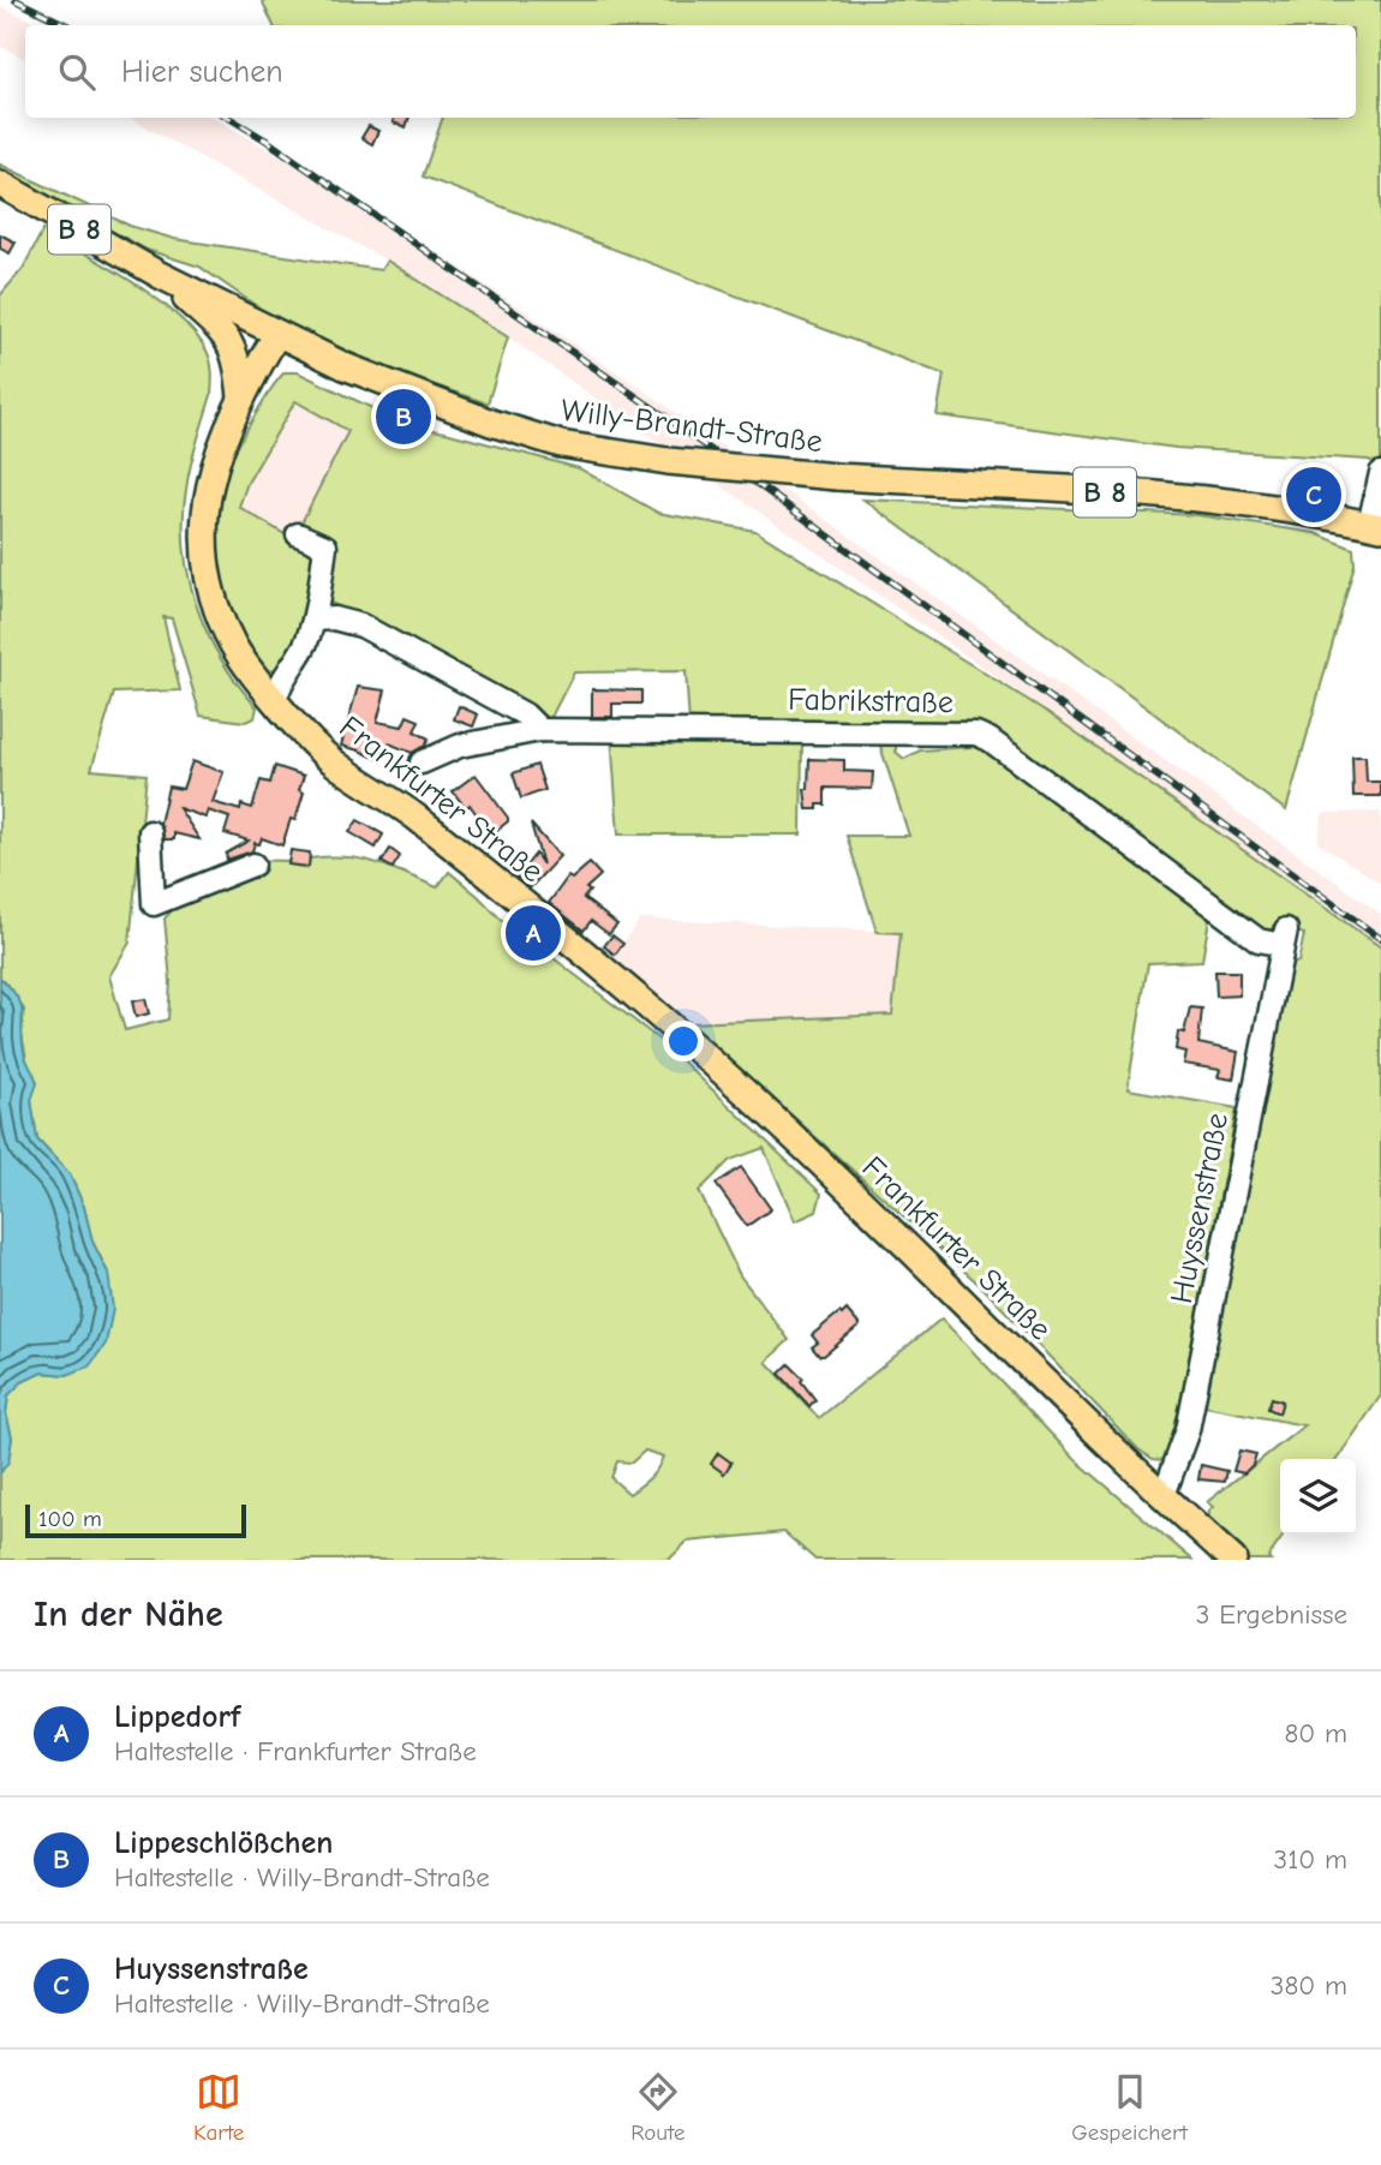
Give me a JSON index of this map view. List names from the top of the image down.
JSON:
{
  "streets": {
    "main road": ["B 8", "Willy-Brandt-Straße", "Frankfurter Straße"],
    "street": ["Fabrikstraße", "Huyssenstraße"]
  },
  "crossings": [
    ["Willy-Brandt-Straße", "Frankfurter Straße"],
    ["Fabrikstraße", "Huyssenstraße"],
    ["Frankfurter Straße", "Huyssenstraße"]
  ],
  "scale_bar": "100 m",
  "page": {
    "search": "Hier suchen",
    "pins": ["B", "C", "A"],
    "scale": "100 m",
    "heading": ["In der Nähe", "3 Ergebnisse"],
    "list": [
      {
        "mark": "A",
        "name": "Lippedorf",
        "note": "Haltestelle · Frankfurter Straße",
        "value": "80 m"
      },
      {
        "mark": "B",
        "name": "Lippeschlößchen",
        "note": "Haltestelle · Willy-Brandt-Straße",
        "value": "310 m"
      },
      {
        "mark": "C",
        "name": "Huyssenstraße",
        "note": "Haltestelle · Willy-Brandt-Straße",
        "value": "380 m"
      }
    ],
    "nav": ["Karte", "Route", "Gespeichert"]
  }
}
